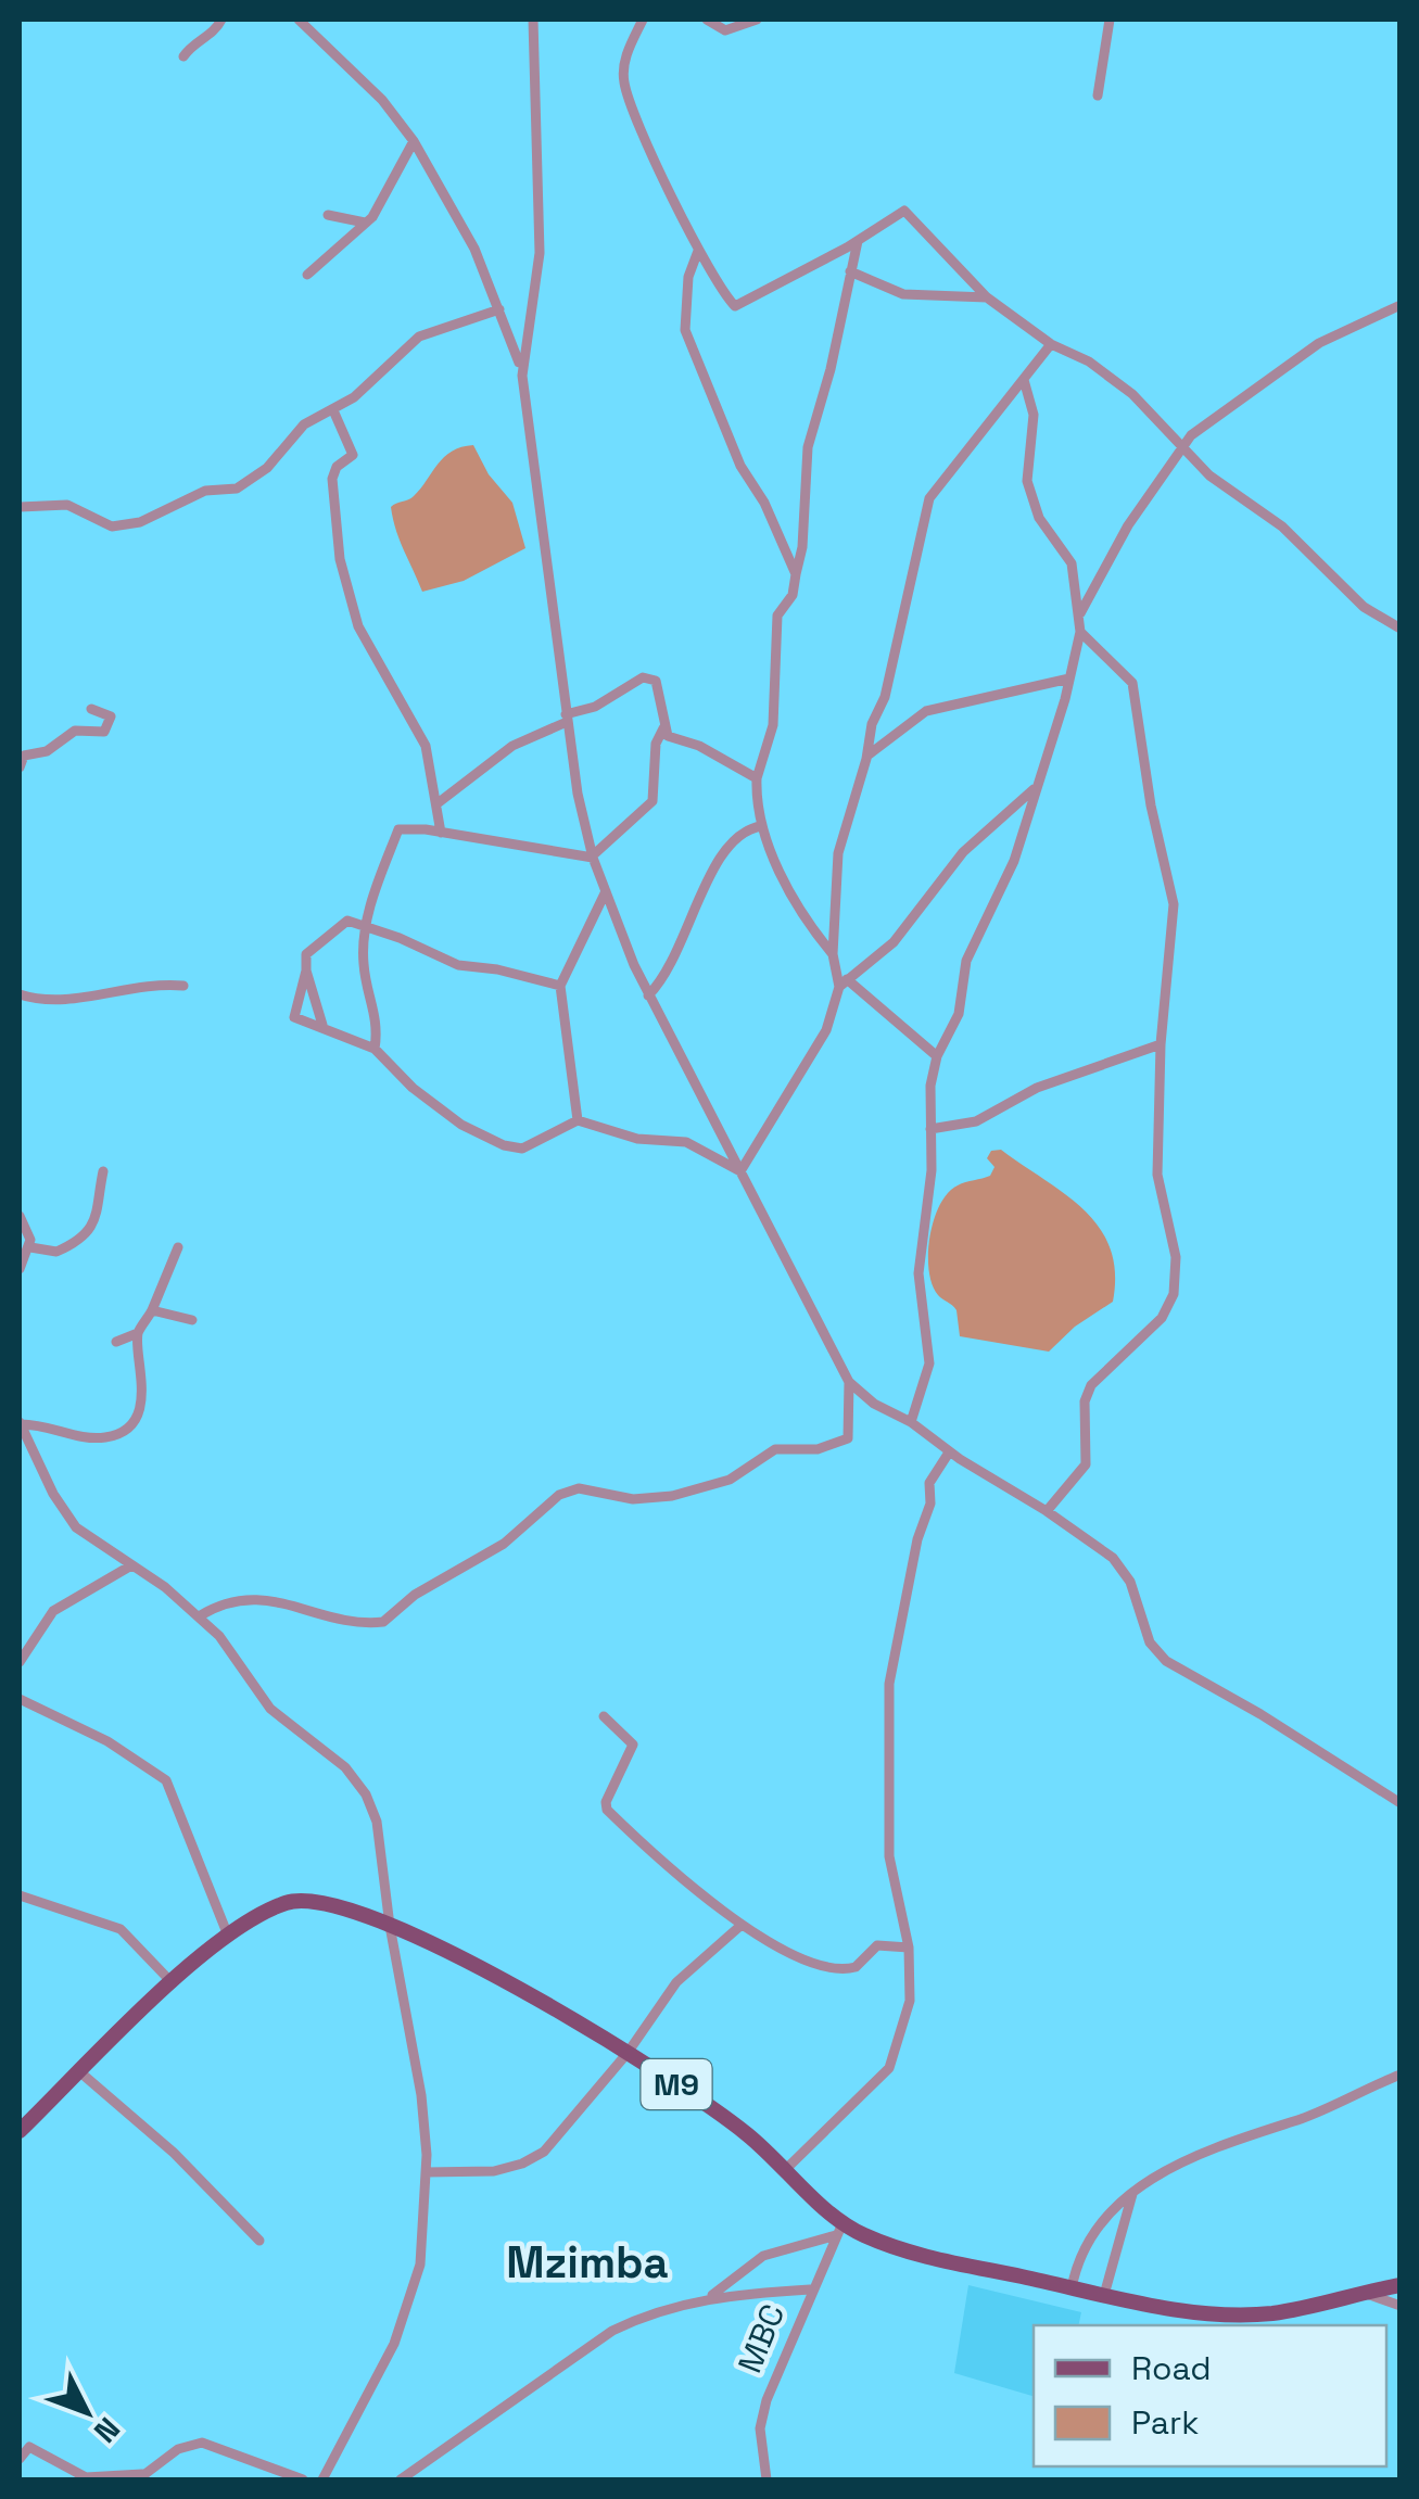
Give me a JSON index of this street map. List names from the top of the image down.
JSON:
{
  "streets": {
    "main road": ["M9"],
    "street": ["MBC"]
  },
  "crossings": [
    ["M9", "MBC"]
  ],
  "districts": ["Mzimba"],
  "legend": ["Road", "Park"],
  "north": "bottom right"
}
